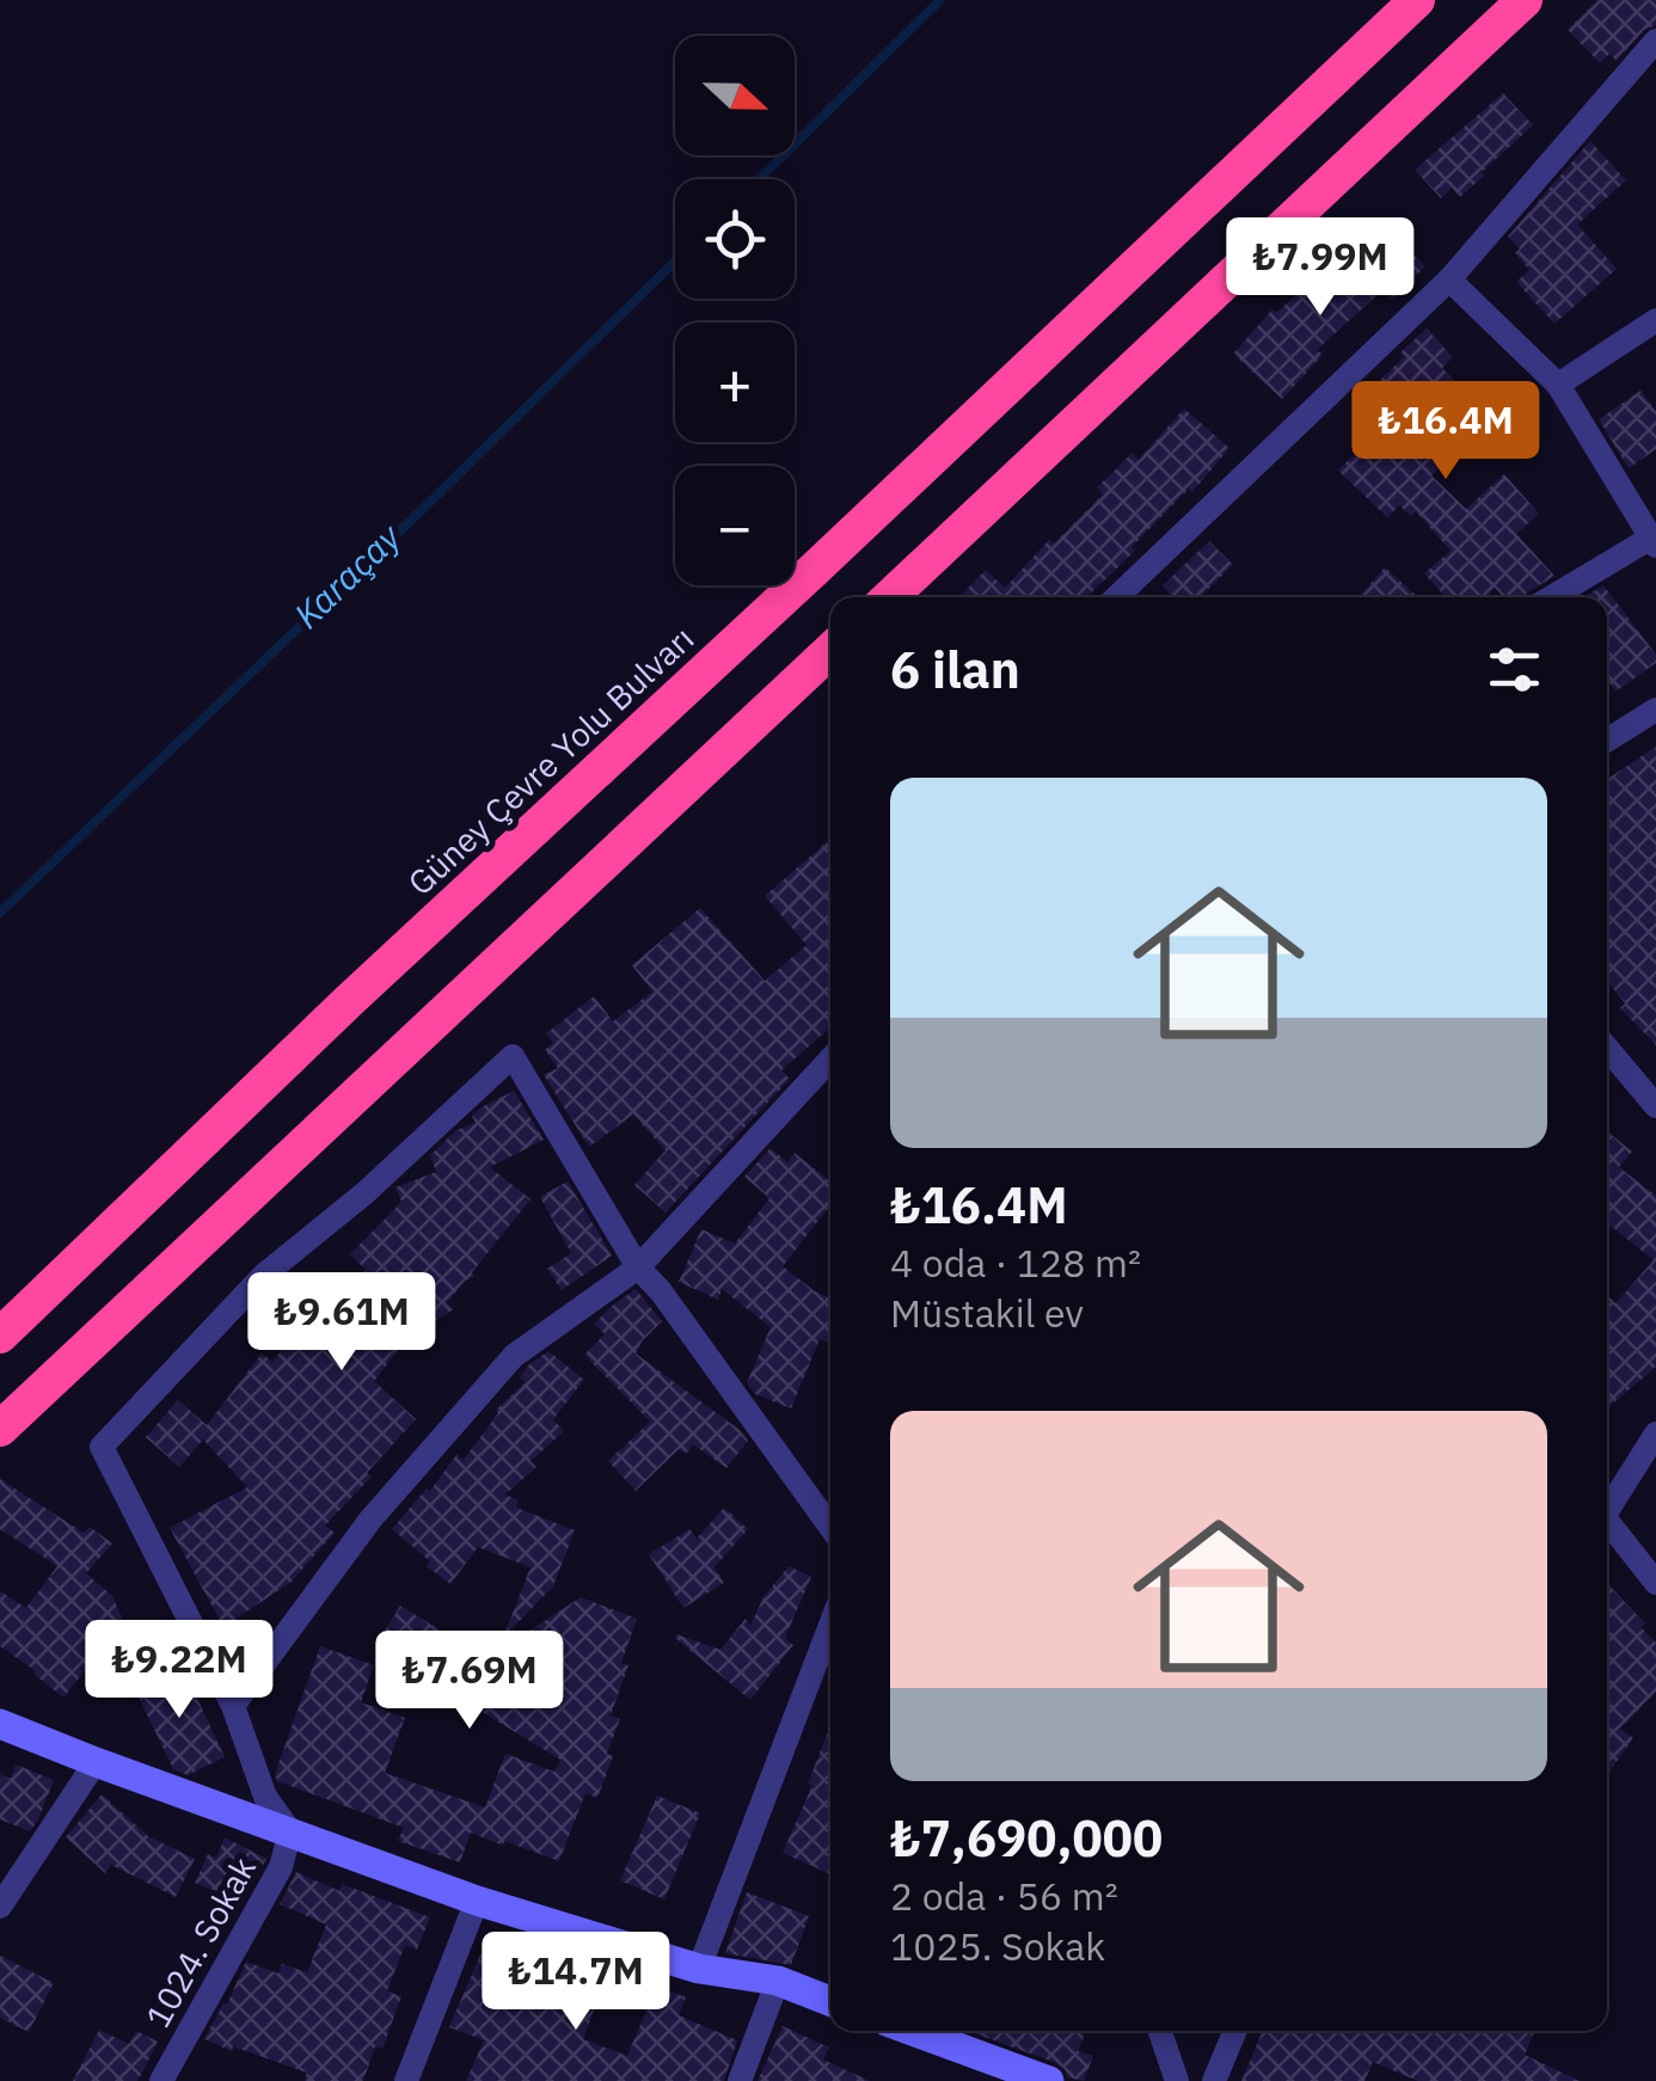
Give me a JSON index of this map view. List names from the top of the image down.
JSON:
{
  "streets": {
    "highway": ["Güney Çevre Yolu Bulvarı"],
    "street": ["1024. Sokak"]
  },
  "water": ["Karaçay"],
  "north": "right",
  "page": {
    "map_buttons": ["+", "−"],
    "price": [
      "₺7.99M",
      "₺16.4M",
      "₺9.61M",
      "₺9.22M",
      "₺7.69M",
      "₺14.7M"
    ],
    "heading": "6 ilan",
    "list": [
      {
        "name": "₺16.4M",
        "note": "4 oda · 128 m² · Müstakil ev"
      },
      {
        "name": "₺7,690,000",
        "note": "2 oda · 56 m² · 1025. Sokak"
      }
    ]
  }
}
